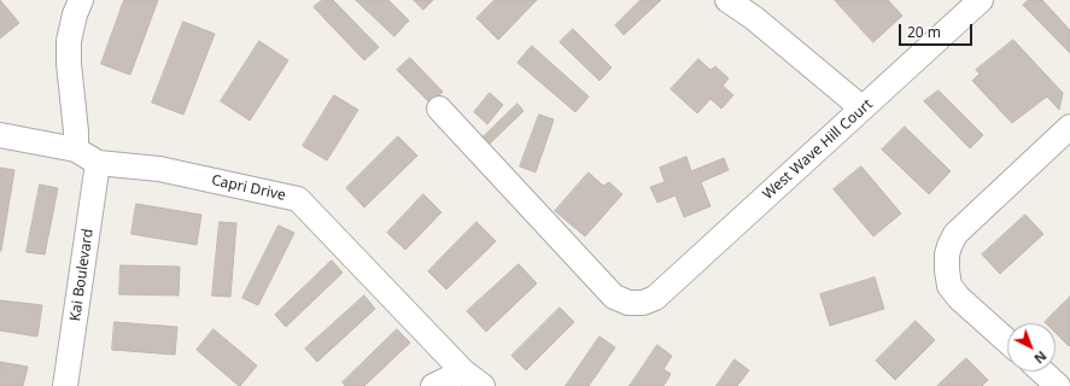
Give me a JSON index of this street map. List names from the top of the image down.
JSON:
{
  "streets": {
    "street": ["West Wave Hill Court", "Capri Drive", "Kai Boulevard"]
  },
  "crossings": [
    ["Capri Drive", "Kai Boulevard"]
  ],
  "scale_bar": "20 m",
  "north": "bottom right"
}
